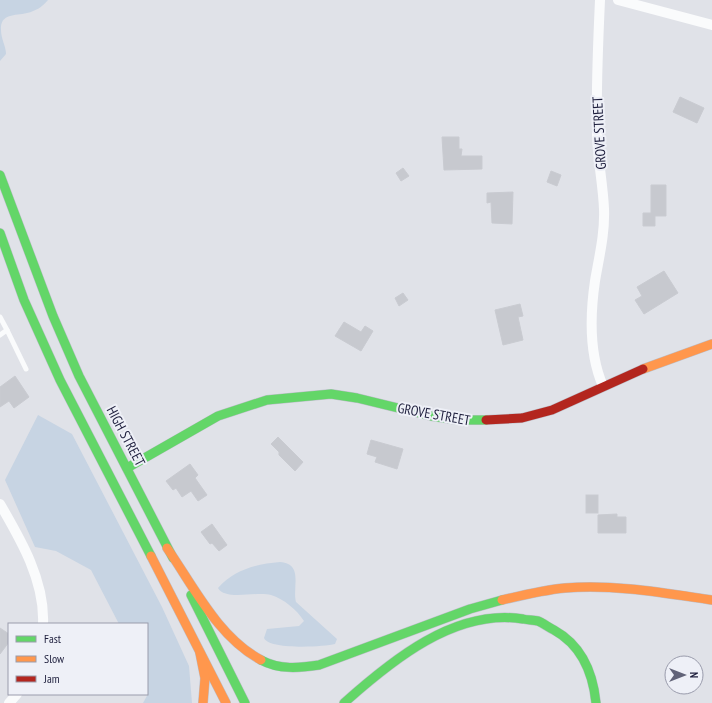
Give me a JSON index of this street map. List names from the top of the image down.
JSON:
{
  "streets": {
    "main road": ["GROVE STREET", "HIGH STREET"]
  },
  "crossings": [
    ["GROVE STREET", "HIGH STREET"]
  ],
  "legend": ["Fast", "Slow", "Jam"],
  "north": "right"
}
